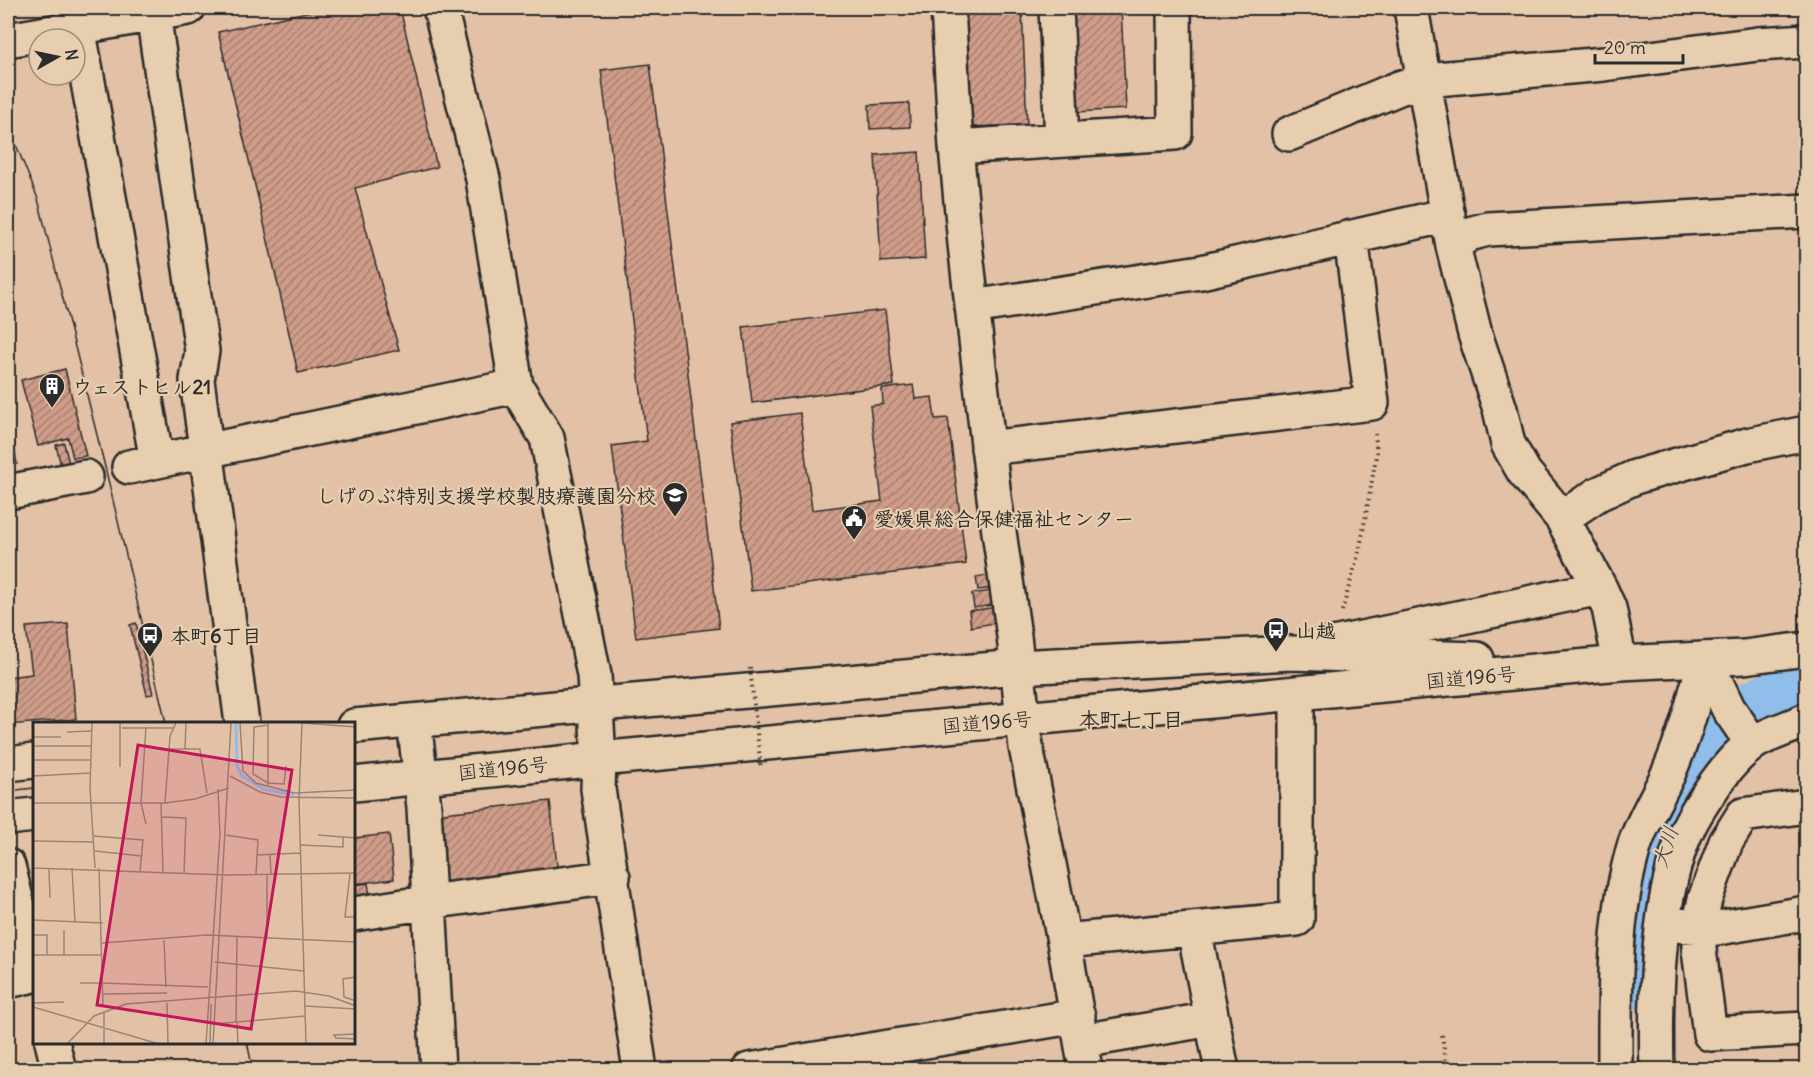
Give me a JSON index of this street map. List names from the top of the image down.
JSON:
{
  "streets": {
    "main road": ["国道196号"]
  },
  "districts": ["本町七丁目"],
  "water": ["大川"],
  "places": {
    "building": ["ウェストヒル21"],
    "school or university": ["しげのぶ特別支援学校製肢療護園分校"],
    "public building": ["愛媛県総合保健福祉センター"],
    "bus stop": ["山越", "本町6丁目"]
  },
  "scale_bar": "20 m",
  "north": "right"
}
